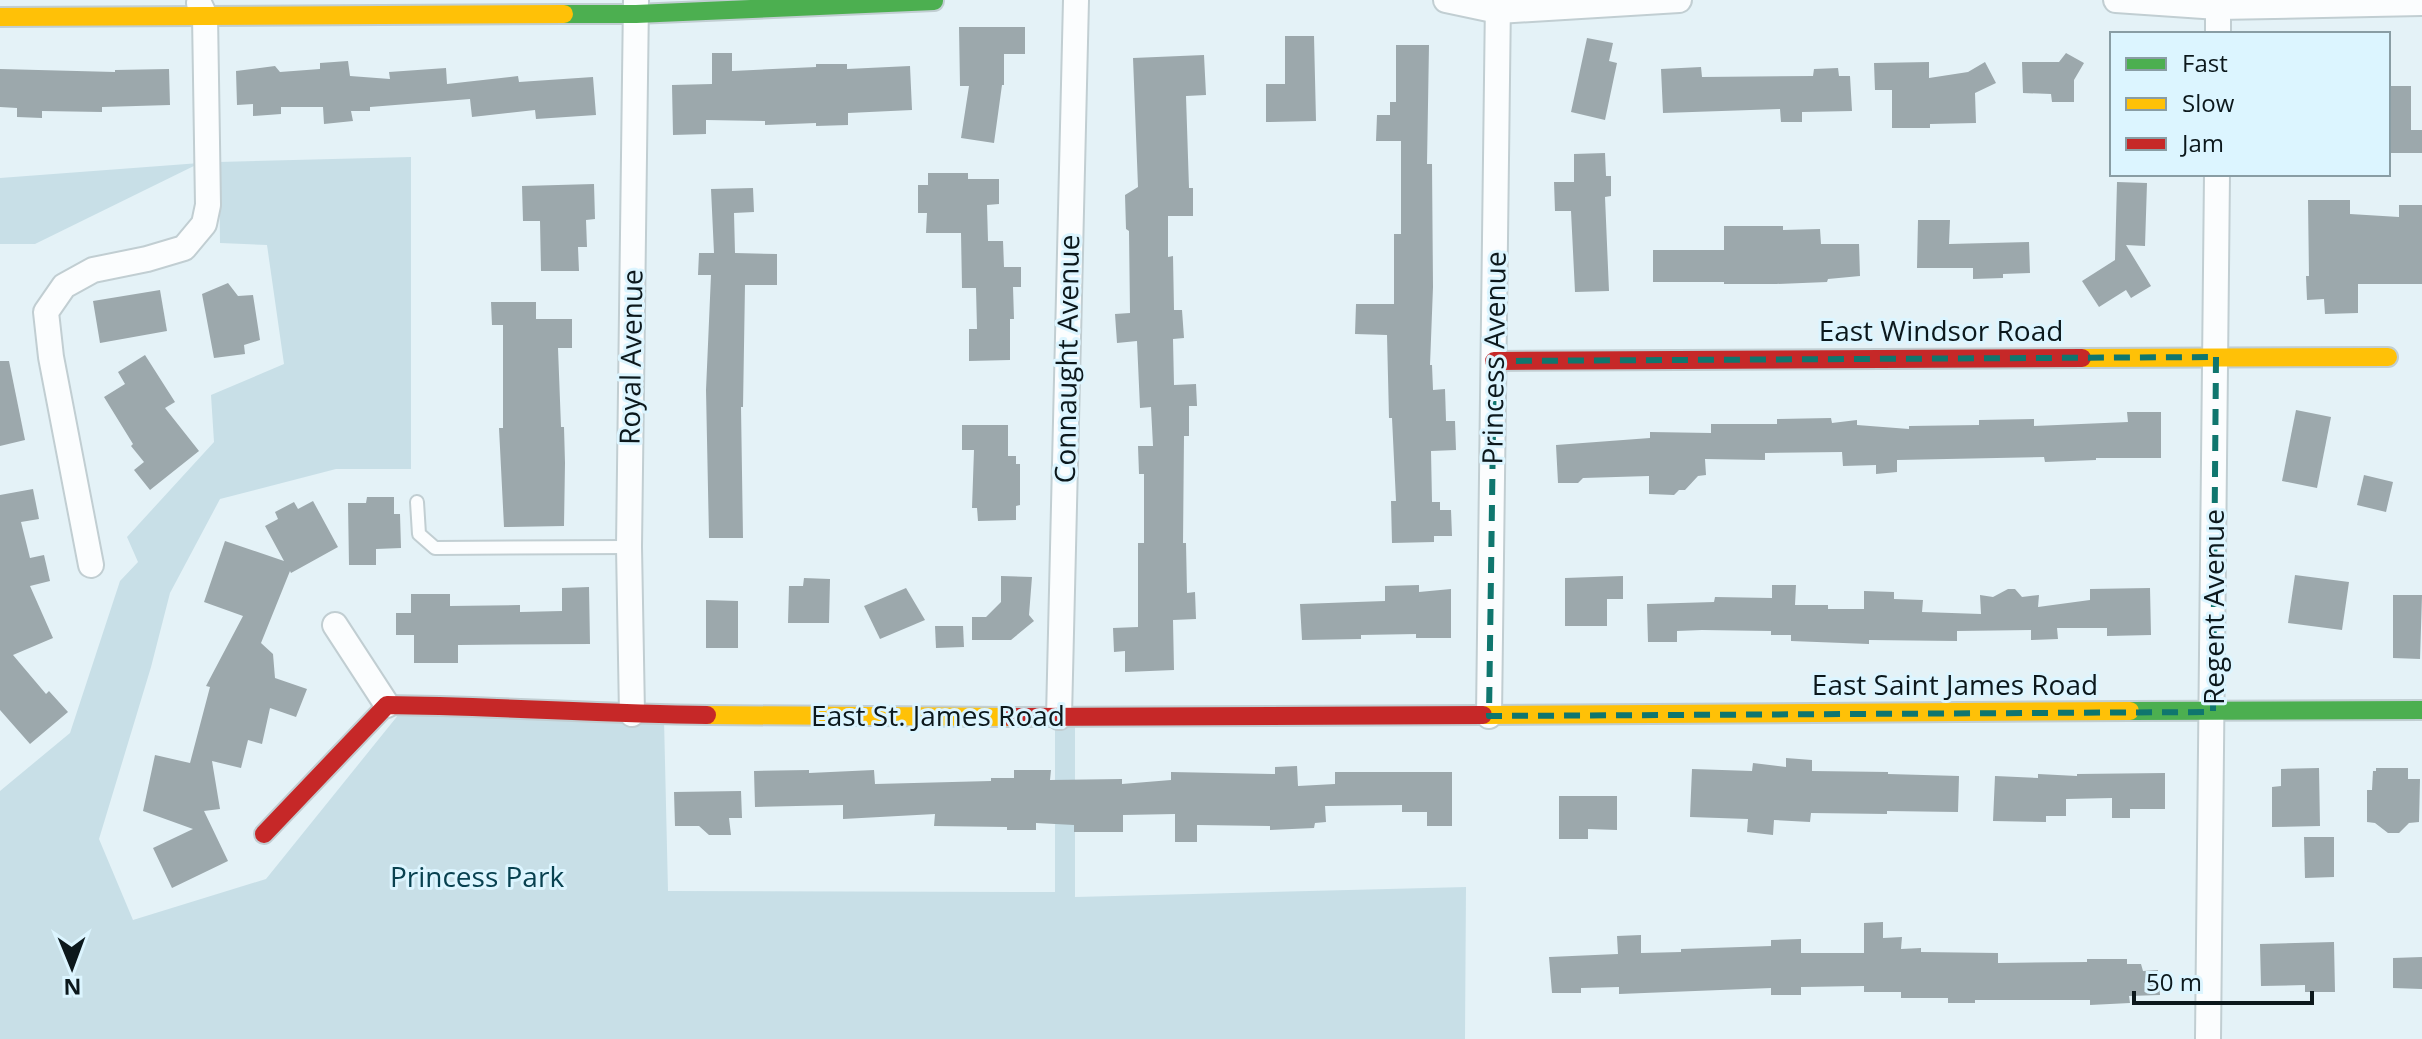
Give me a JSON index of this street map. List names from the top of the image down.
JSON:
{
  "streets": {
    "street": [
      "East Windsor Road",
      "Royal Avenue",
      "Princess Avenue",
      "Connaught Avenue",
      "Regent Avenue",
      "East Saint James Road",
      "East St. James Road"
    ]
  },
  "crossings": [
    ["East Windsor Road", "Princess Avenue"],
    ["East Windsor Road", "Regent Avenue"],
    ["Royal Avenue", "East St. James Road"],
    ["Princess Avenue", "East Saint James Road"],
    ["Princess Avenue", "East St. James Road"],
    ["Connaught Avenue", "East St. James Road"],
    ["Regent Avenue", "East Saint James Road"],
    ["East Saint James Road", "East St. James Road"]
  ],
  "parks": ["Princess Park"],
  "legend": ["Fast", "Slow", "Jam"],
  "scale_bar": "50 m",
  "north": "bottom"
}
